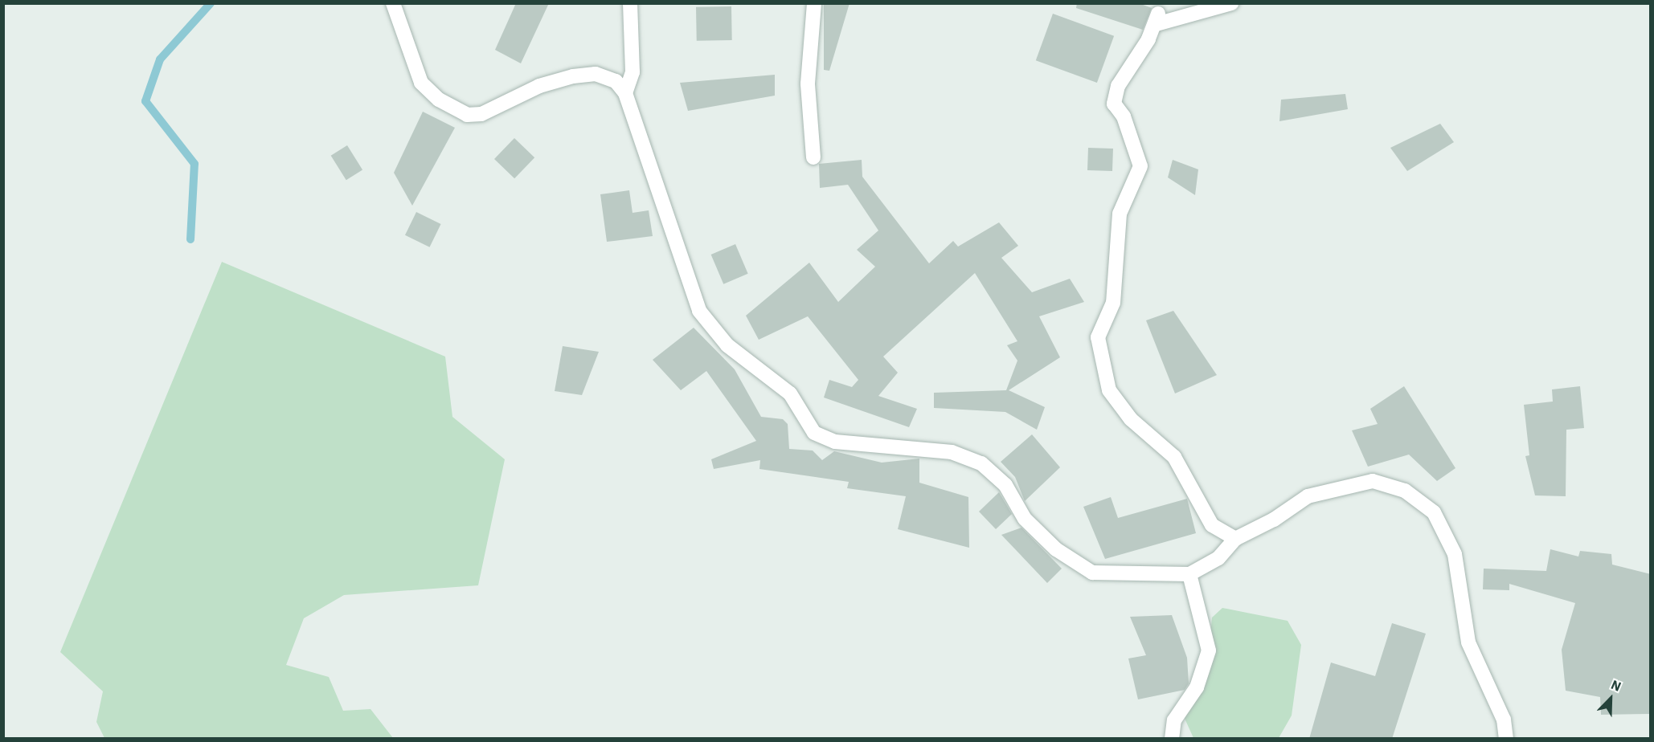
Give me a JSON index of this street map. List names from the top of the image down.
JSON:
{
  "north": "top right"
}
